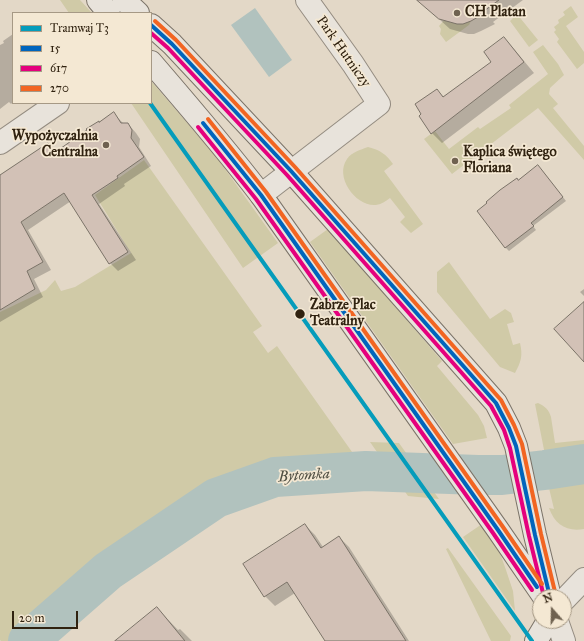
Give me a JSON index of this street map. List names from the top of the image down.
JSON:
{
  "streets": {
    "main road": ["Park Hutniczy"]
  },
  "water": ["Bytomka"],
  "places": [
    "CH Platan",
    "Wypożyczalnia Centralna",
    "Kaplica świętego Floriana",
    "Zabrze Plac Teatralny"
  ],
  "lines": [
    "transit line 270",
    "transit line 15",
    "transit line 617",
    "tram line T3"
  ],
  "legend": [
    "Tramwaj T3",
    "15",
    "617",
    "270"
  ],
  "scale_bar": "20 m",
  "north": "top"
}
